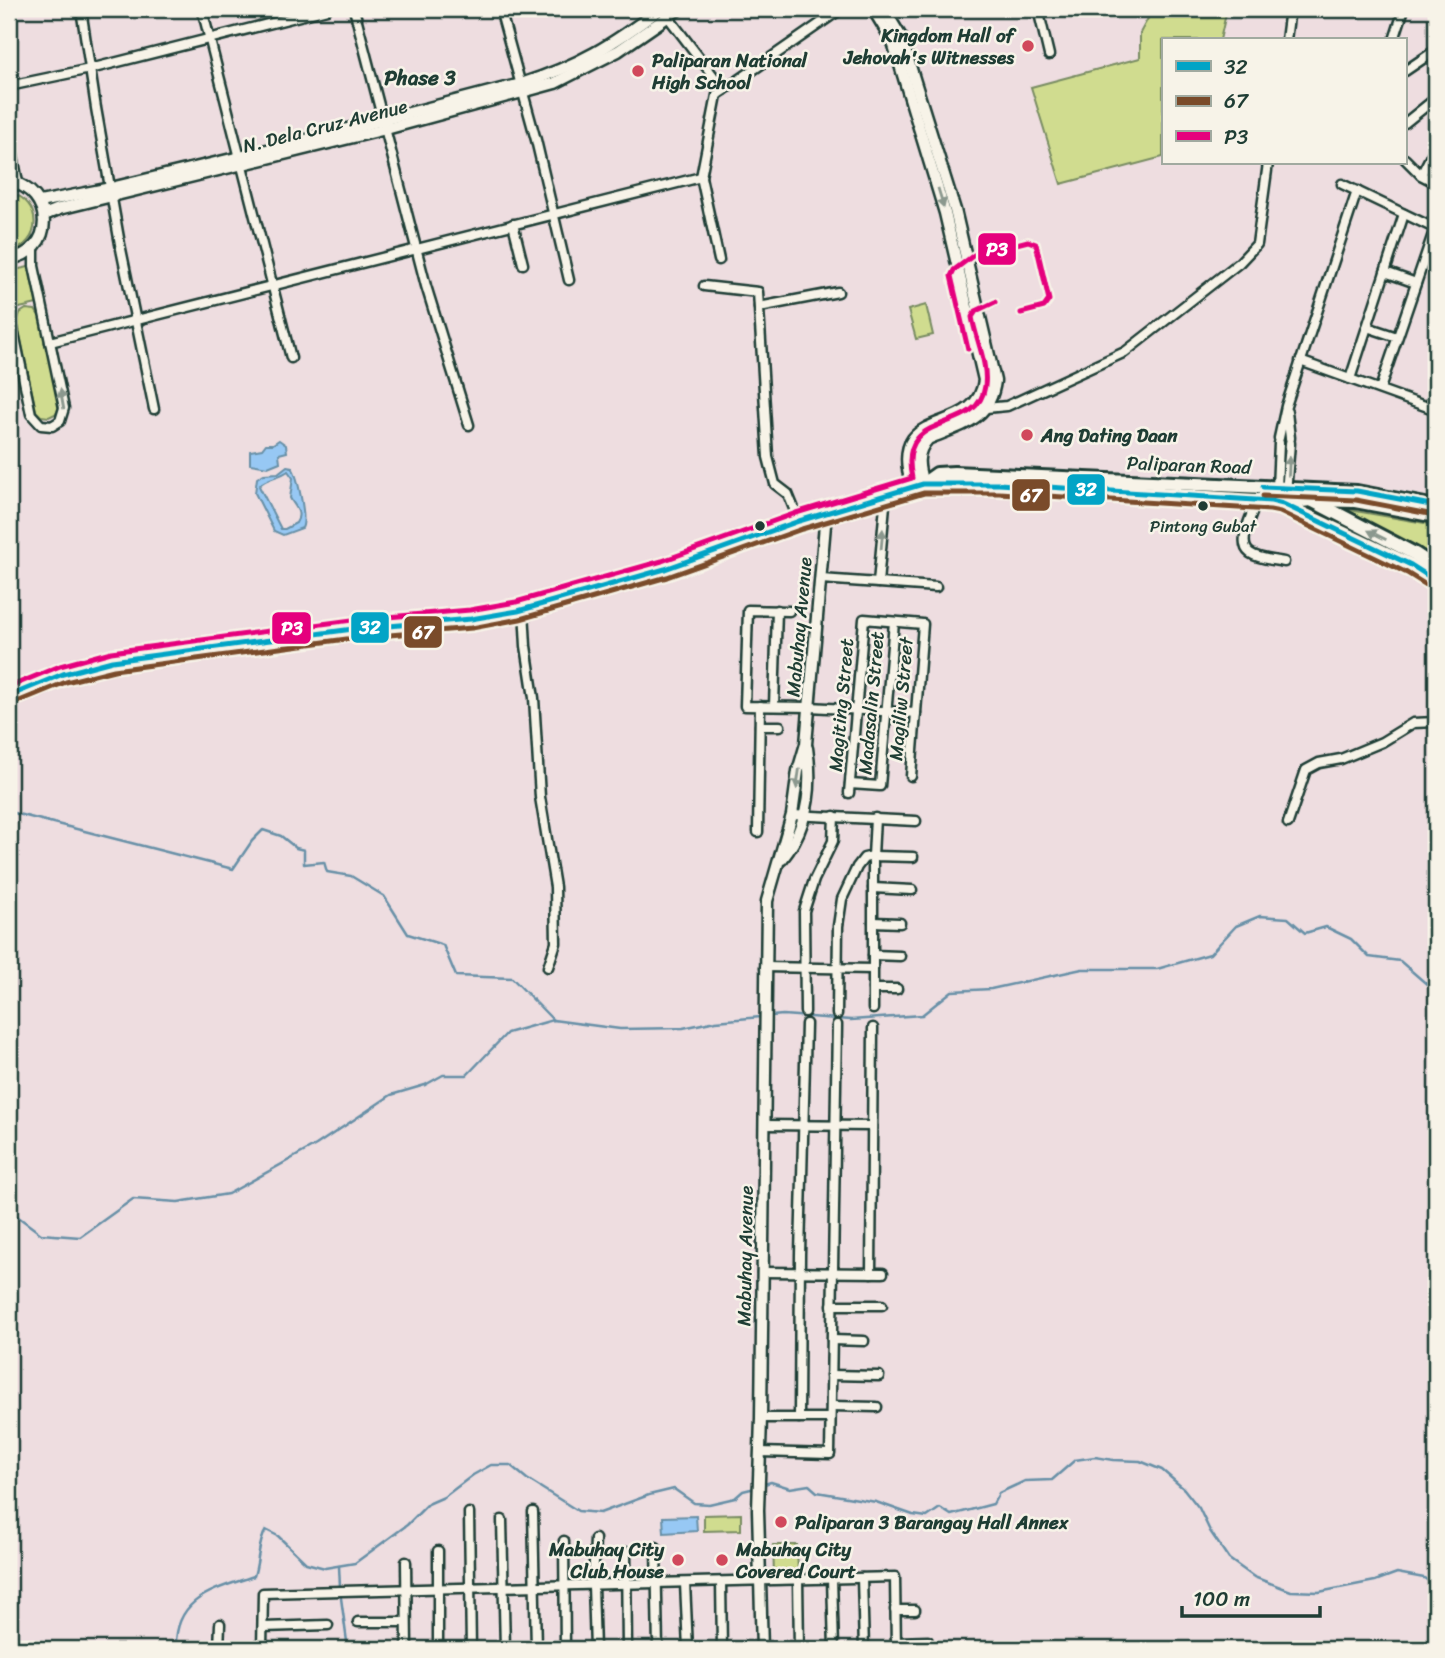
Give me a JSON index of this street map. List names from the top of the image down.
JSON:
{
  "streets": {
    "main road": ["Paliparan Road"],
    "street": [
      "N. Dela Cruz Avenue",
      "Mabuhay Avenue",
      "Magiliw Street",
      "Madasalin Street",
      "Magiting Street"
    ]
  },
  "crossings": [
    ["Paliparan Road", "Mabuhay Avenue"],
    ["Magiliw Street", "Madasalin Street"],
    ["Magiliw Street", "Magiting Street"],
    ["Madasalin Street", "Magiting Street"]
  ],
  "districts": ["Phase 3"],
  "places": [
    "Kingdom Hall of Jehovah's Witnesses",
    "Paliparan National High School",
    "Ang Dating Daan",
    "Pintong Gubat",
    "Paliparan 3 Barangay Hall Annex",
    "Mabuhay City Club House",
    "Mabuhay City Covered Court"
  ],
  "lines": ["transit line P3", "transit line 32", "transit line 67"],
  "legend": ["32", "67", "P3"],
  "scale_bar": "100 m"
}
